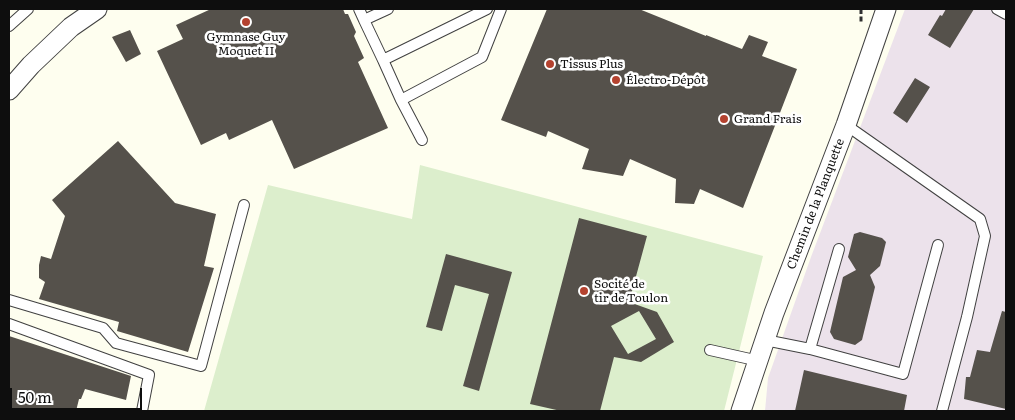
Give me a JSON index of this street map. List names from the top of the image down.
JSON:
{
  "streets": {
    "street": ["Chemin de la Planquette"]
  },
  "places": [
    "Gymnase Guy Moquet II",
    "Tissus Plus",
    "Électro-Dépôt",
    "Grand Frais",
    "Socité de tir de Toulon"
  ],
  "scale_bar": "50 m"
}
